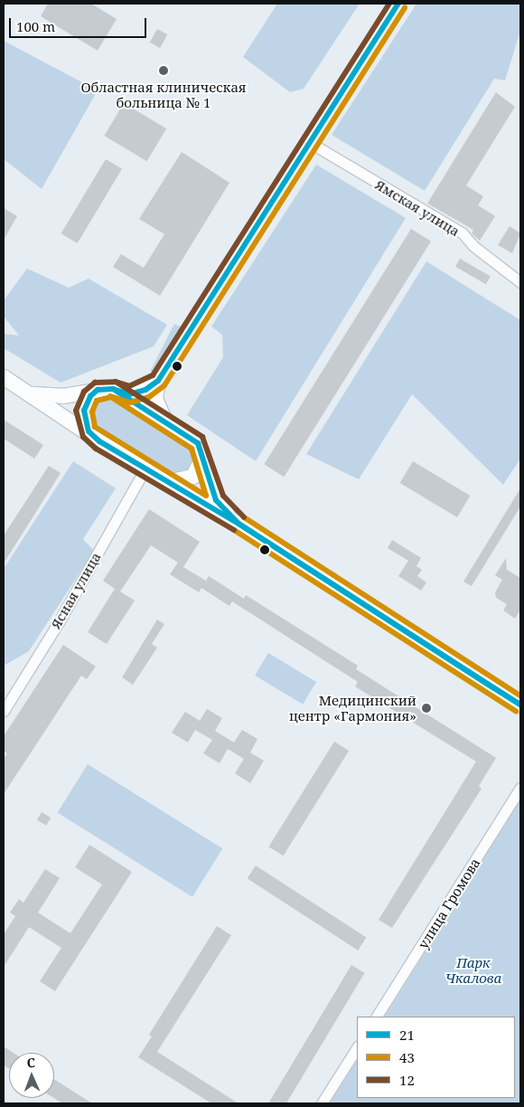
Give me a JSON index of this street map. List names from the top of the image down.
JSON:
{
  "streets": {
    "street": ["Ямская улица", "Ясная улица", "улица Громова"]
  },
  "parks": ["Парк Чкалова"],
  "places": ["Областная клиническая больница № 1", "Медицинский центр «Гармония»"],
  "lines": ["transit line 21", "transit line 12", "transit line 43"],
  "legend": ["21", "43", "12"],
  "scale_bar": "100 m",
  "north": "top"
}
